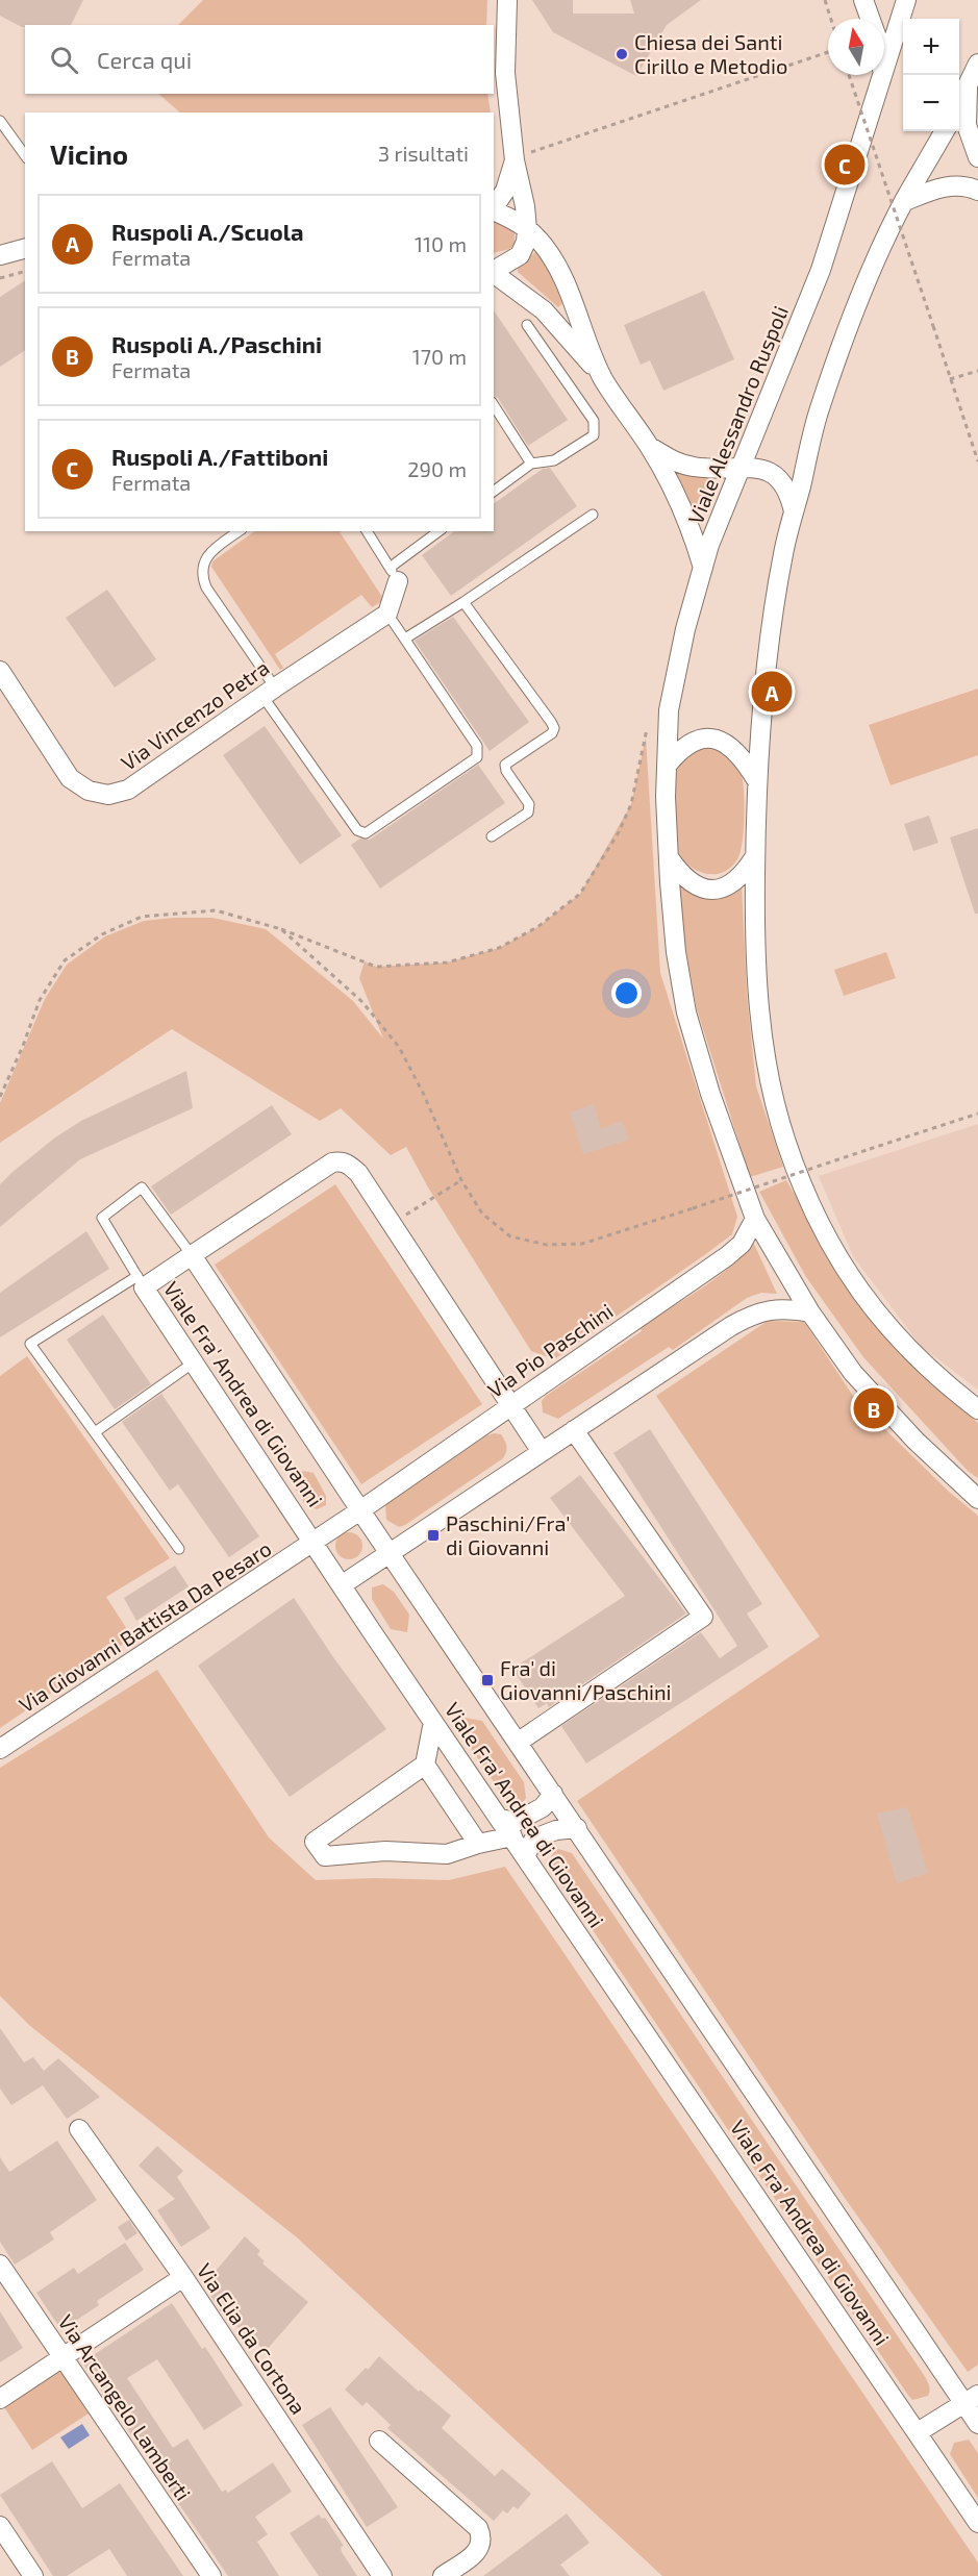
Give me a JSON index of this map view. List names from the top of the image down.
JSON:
{
  "streets": {
    "street": [
      "Viale Alessandro Ruspoli",
      "Via Vincenzo Petra",
      "Via Pio Paschini",
      "Viale Fra' Andrea di Giovanni",
      "Via Giovanni Battista Da Pesaro",
      "Via Elia da Cortona",
      "Via Arcangelo Lamberti"
    ]
  },
  "crossings": [
    ["Viale Alessandro Ruspoli", "Via Pio Paschini"],
    ["Via Pio Paschini", "Viale Fra' Andrea di Giovanni"],
    ["Via Pio Paschini", "Via Giovanni Battista Da Pesaro"],
    ["Viale Fra' Andrea di Giovanni", "Via Giovanni Battista Da Pesaro"]
  ],
  "places": {
    "other": ["Chiesa dei Santi Cirillo e Metodio"],
    "transit": ["Paschini/Fra' di Giovanni", "Fra' di Giovanni/Paschini"]
  },
  "north": "top",
  "page": {
    "map_buttons": ["+", "−"],
    "search": "Cerca qui",
    "heading": ["Vicino", "3 risultati"],
    "pins": ["C", "A", "B"],
    "list": [
      {
        "mark": "A",
        "name": "Ruspoli A./Scuola",
        "note": "Fermata",
        "value": "110 m"
      },
      {
        "mark": "B",
        "name": "Ruspoli A./Paschini",
        "note": "Fermata",
        "value": "170 m"
      },
      {
        "mark": "C",
        "name": "Ruspoli A./Fattiboni",
        "note": "Fermata",
        "value": "290 m"
      }
    ]
  }
}
